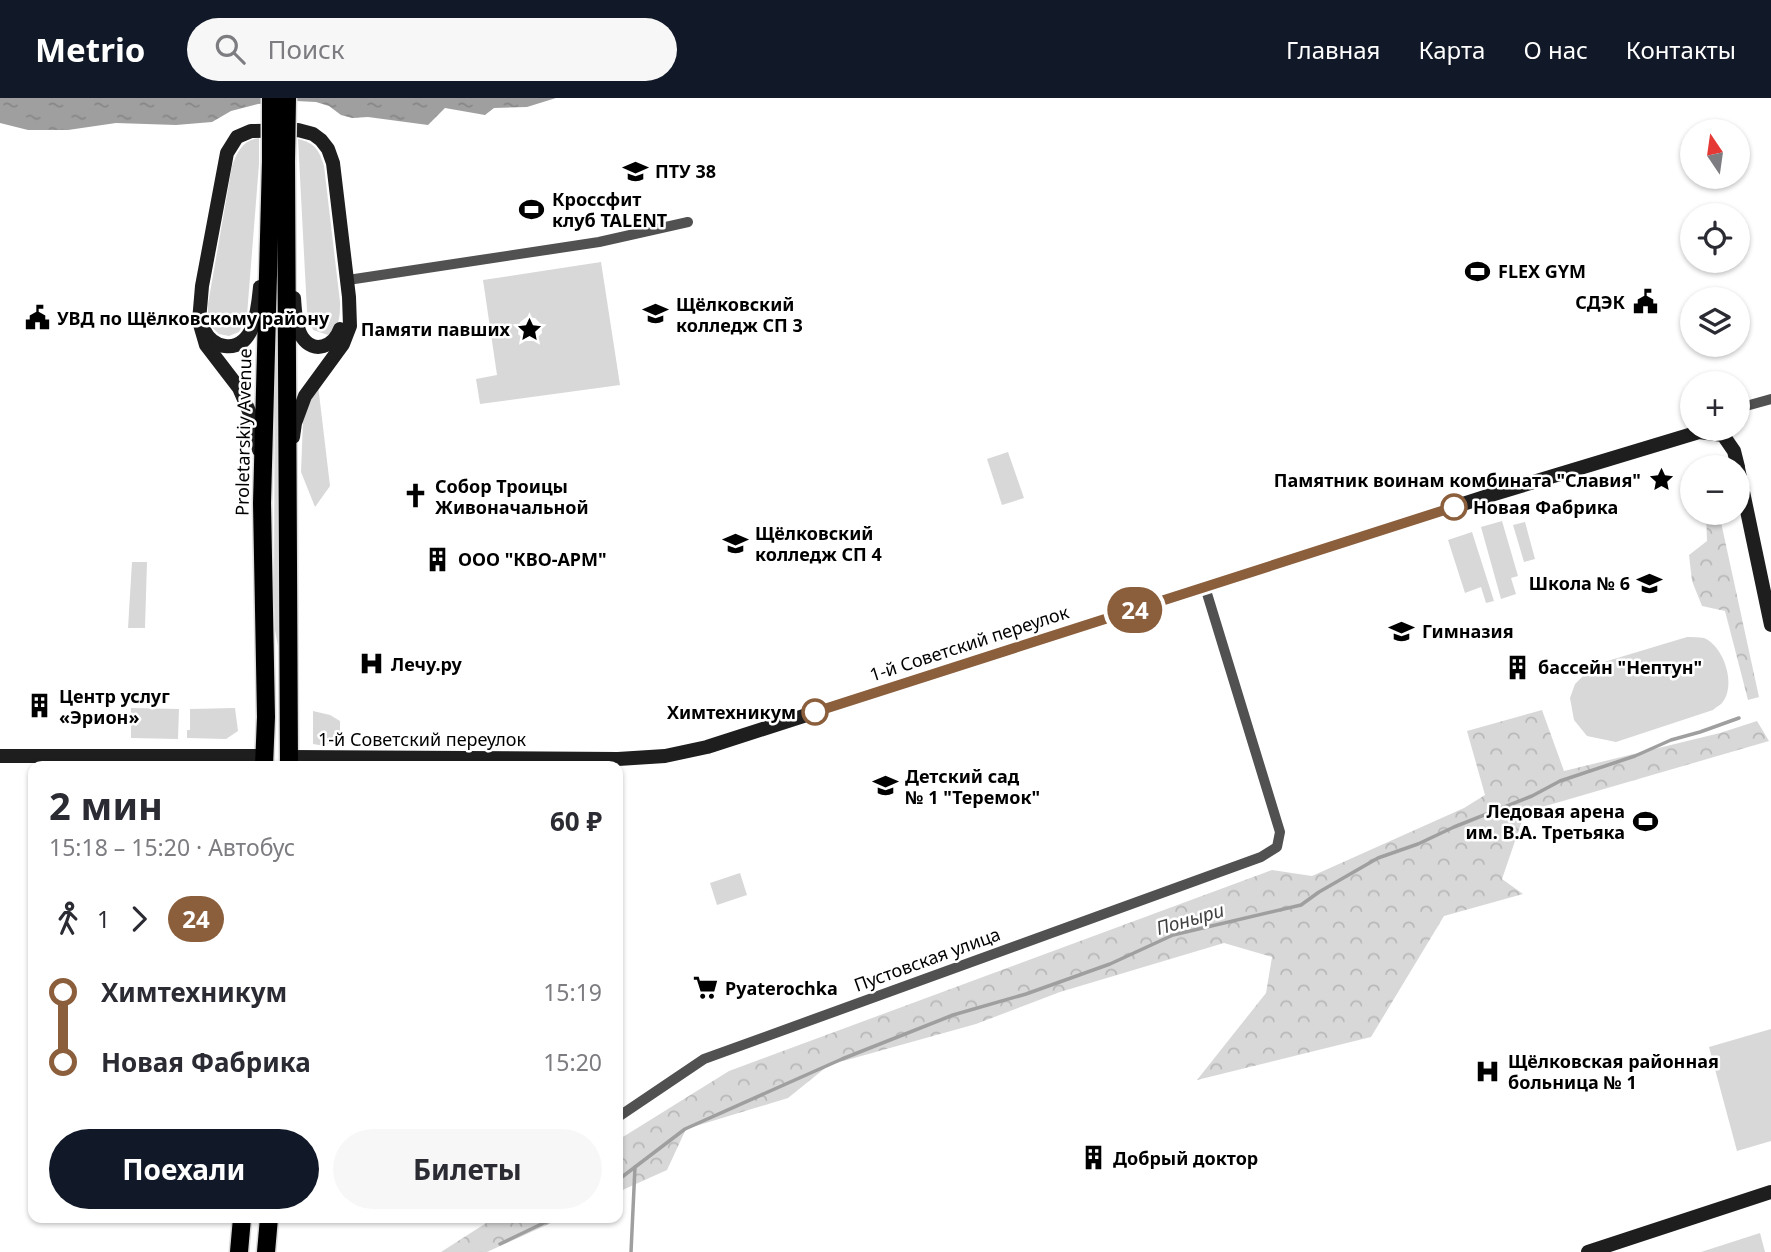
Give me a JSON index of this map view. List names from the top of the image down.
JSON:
{
  "streets": {
    "main road": ["Proletarskiy Avenue"],
    "street": ["1-й Советский переулок", "Пустовская улица"]
  },
  "crossings": [
    ["1-й Советский переулок", "Пустовская улица"]
  ],
  "water": ["Поныри"],
  "places": {
    "school or university": [
      "ПТУ 38",
      "Щёлковский колледж СП 3",
      "Щёлковский колледж СП 4",
      "Школа № 6",
      "Гимназия",
      "Детский сад № 1 \"Теремок\""
    ],
    "sports": ["Кроссфит клуб TALENT", "FLEX GYM", "Ледовая арена им. В.А. Третьяка"],
    "public building": ["СДЭК", "УВД по Щёлковскому району"],
    "place": ["Памяти павших", "Памятник воинам комбината \"Славия\""],
    "church": ["Собор Троицы Живоначальной"],
    "other": ["Новая Фабрика", "Химтехникум"],
    "building": [
      "ООО \"КВО-АРМ\"",
      "бассейн \"Нептун\"",
      "Центр услуг «Эрион»",
      "Добрый доктор"
    ],
    "hospital": ["Лечу.ру", "Щёлковская районная больница № 1"],
    "supermarket": ["Pyaterochka"]
  },
  "lines": ["bus line 24"],
  "north": "top",
  "page": {
    "header": "Metrio",
    "search": "Поиск",
    "nav": [
      "Главная",
      "Карта",
      "О нас",
      "Контакты"
    ],
    "on_map": "24",
    "map_buttons": ["+", "−"],
    "heading": ["2 мин", "15:18 – 15:20 · Автобус", "60 ₽"],
    "legs": ["1", "24"],
    "list": [
      {
        "name": "Химтехникум",
        "value": "15:19"
      },
      {
        "name": "Новая Фабрика",
        "value": "15:20"
      }
    ],
    "buttons": ["Поехали", "Билеты"]
  }
}
